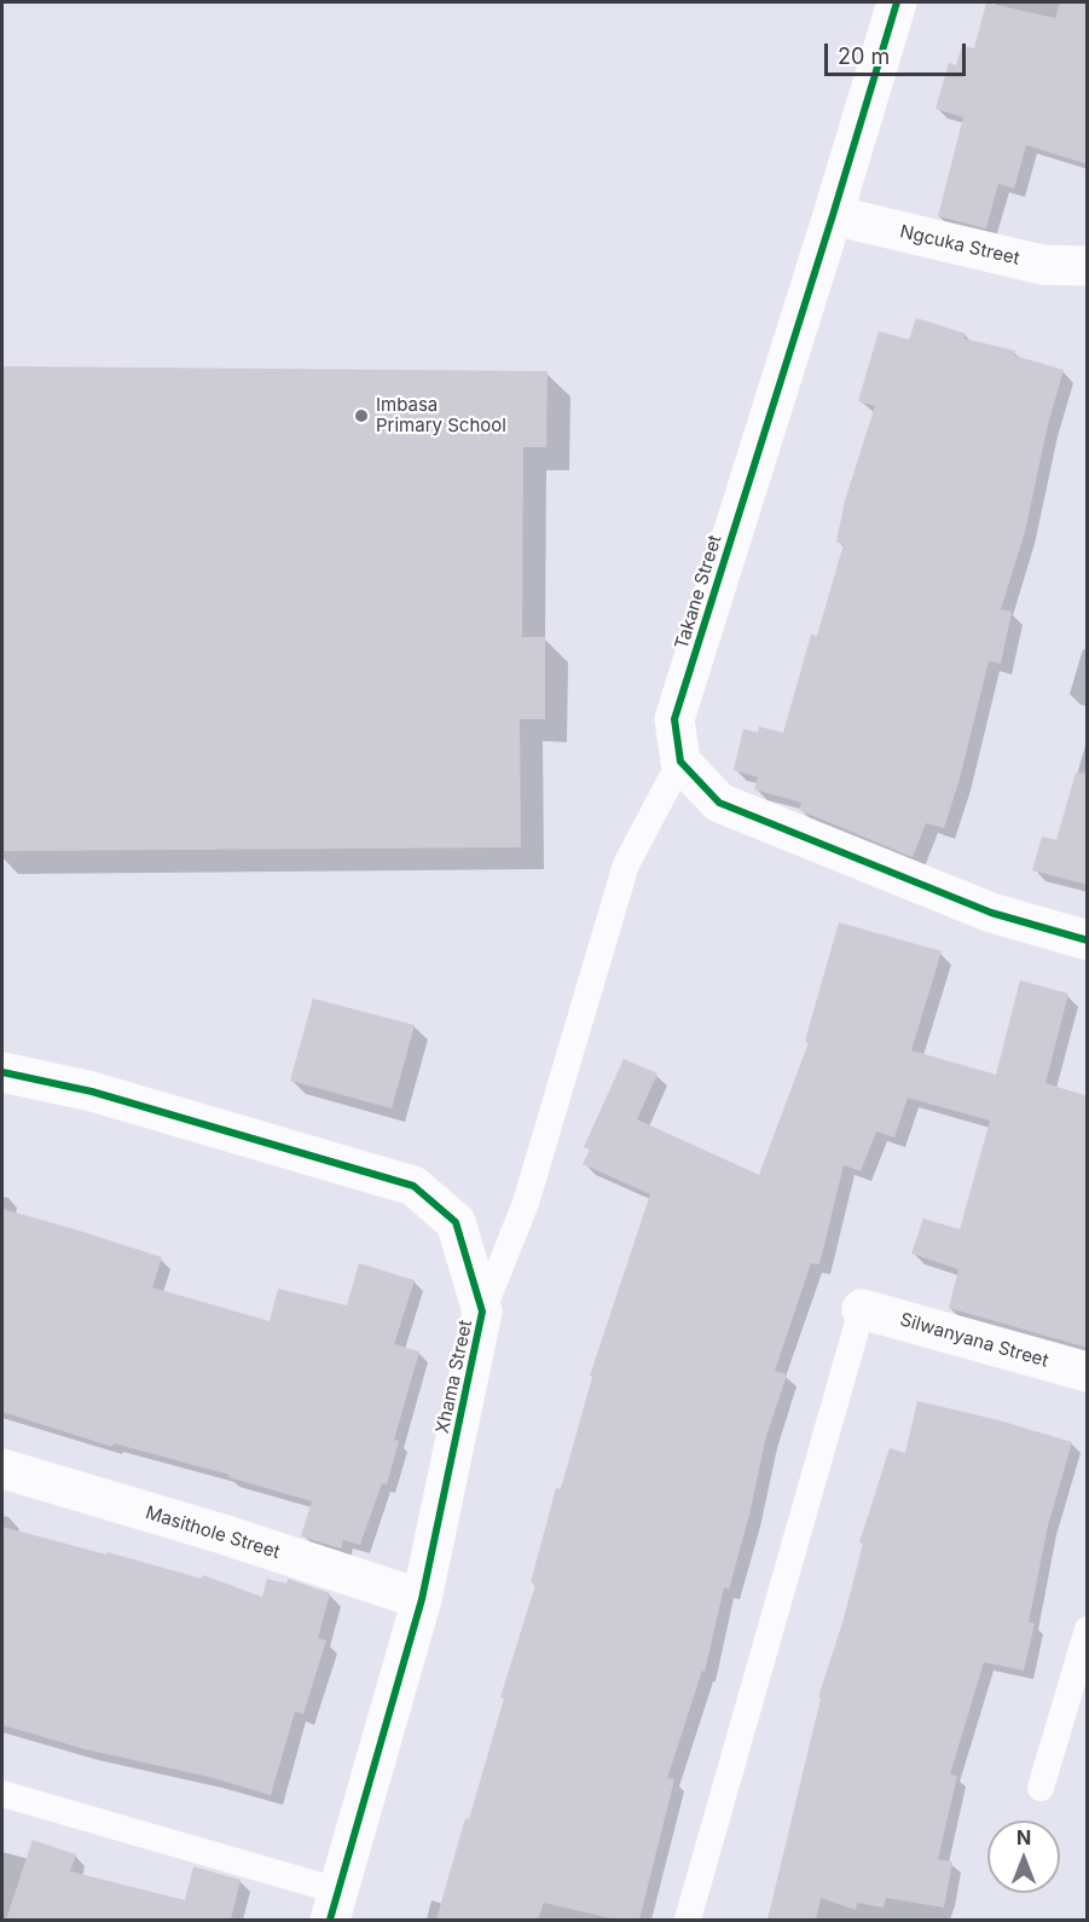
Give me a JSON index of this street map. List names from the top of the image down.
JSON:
{
  "streets": {
    "street": [
      "Ngcuka Street",
      "Takane Street",
      "Silwanyana Street",
      "Xhama Street",
      "Masithole Street"
    ]
  },
  "crossings": [
    ["Ngcuka Street", "Takane Street"],
    ["Xhama Street", "Masithole Street"]
  ],
  "places": ["Imbasa Primary School"],
  "scale_bar": "20 m",
  "north": "top"
}
